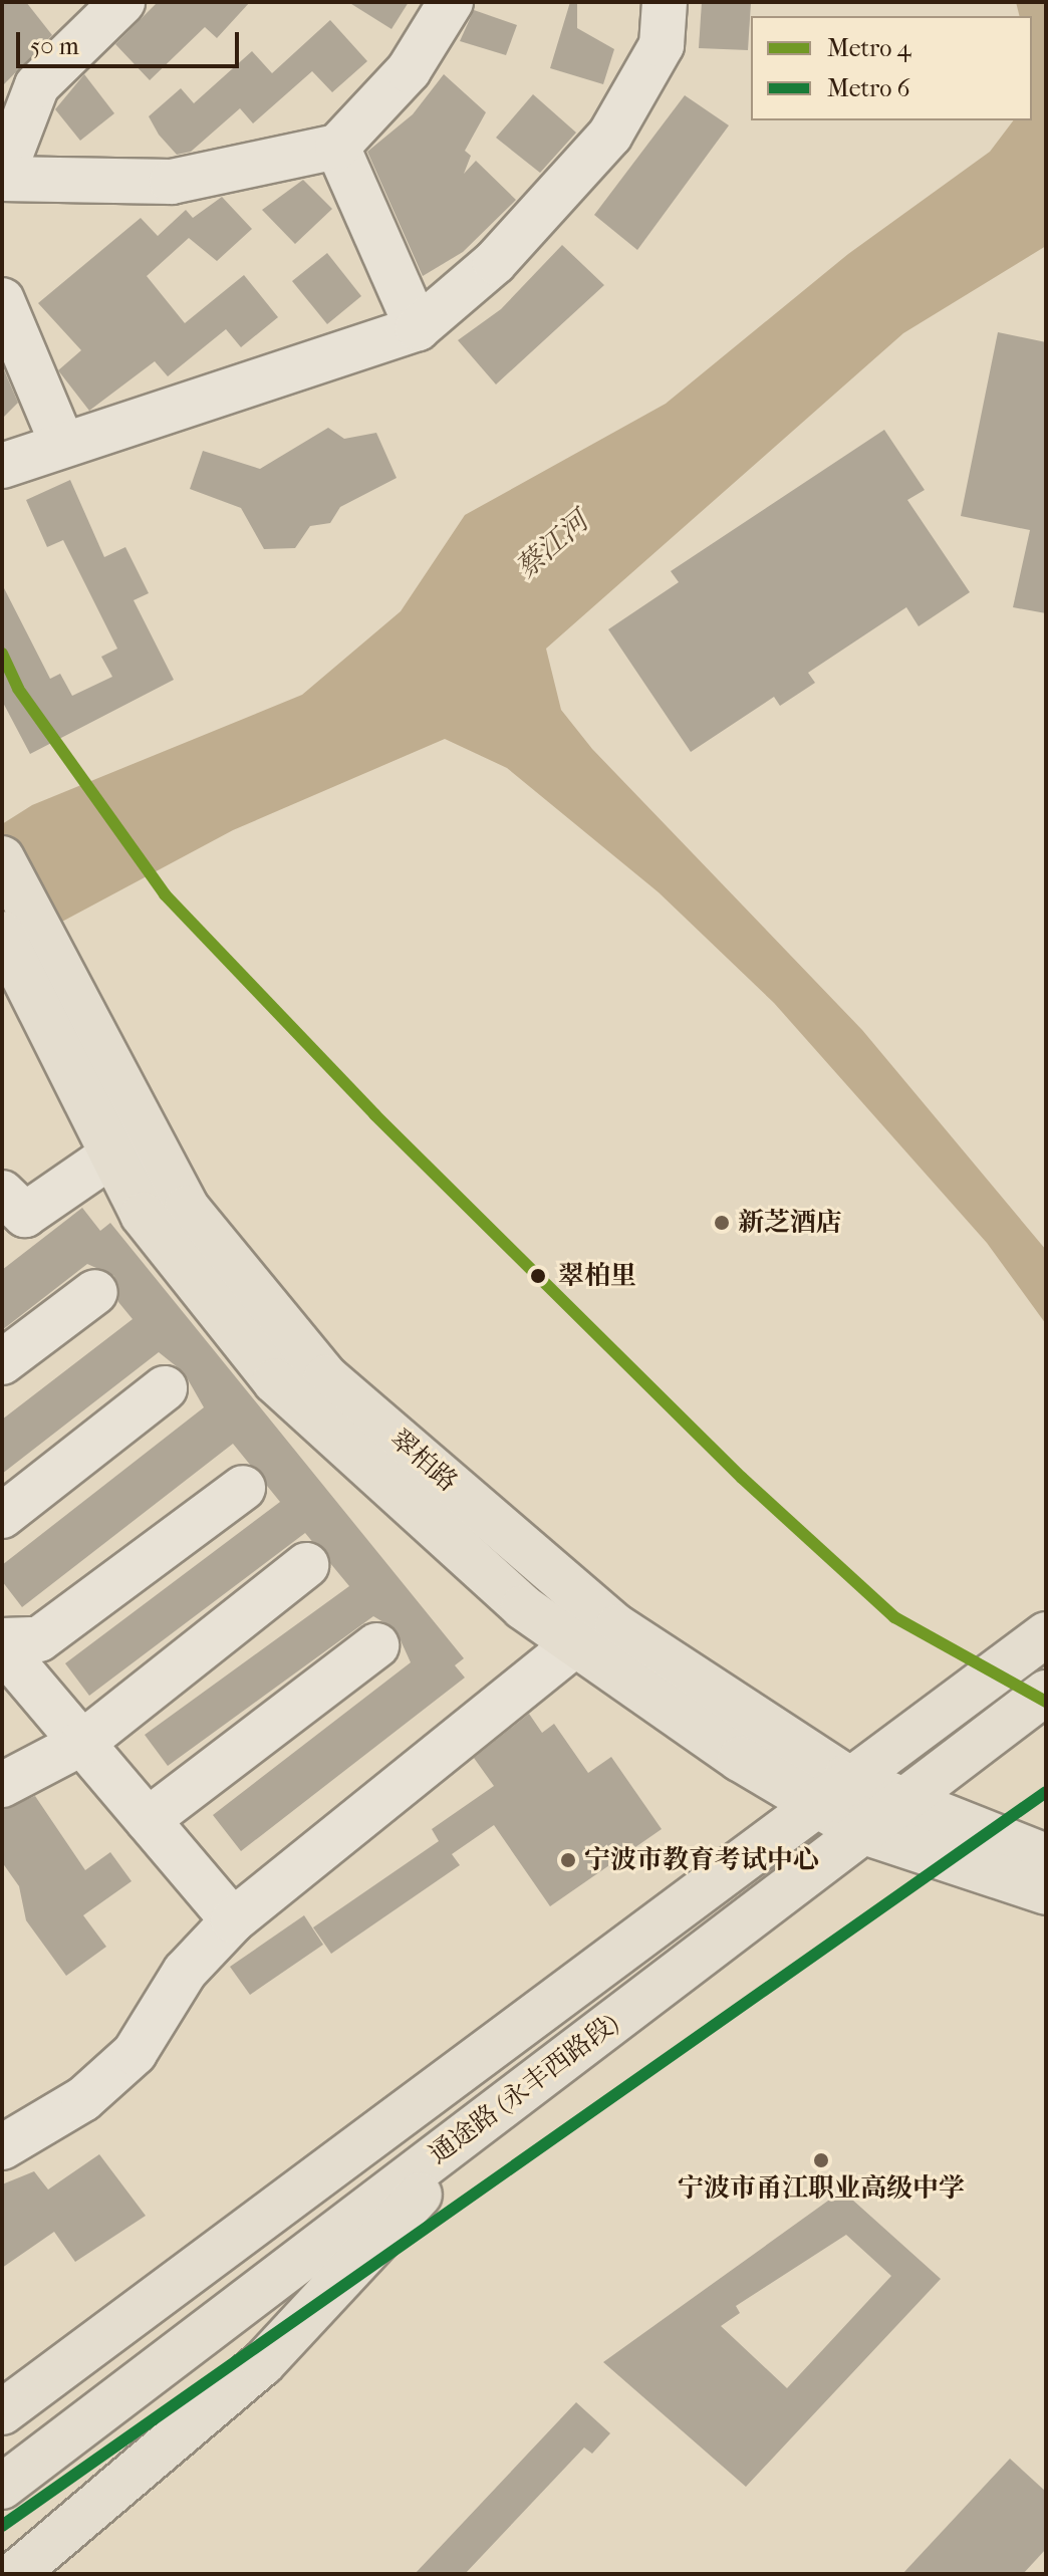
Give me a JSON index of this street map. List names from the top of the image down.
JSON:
{
  "streets": {
    "main road": ["翠柏路", "通途路 (永丰西路段)"]
  },
  "crossings": [
    ["翠柏路", "通途路 (永丰西路段)"]
  ],
  "water": ["蔡江河"],
  "places": [
    "新芝酒店",
    "翠柏里",
    "宁波市教育考试中心",
    "宁波市甬江职业高级中学"
  ],
  "lines": ["metro line 4", "metro line 6"],
  "legend": ["Metro 4", "Metro 6"],
  "scale_bar": "50 m"
}
